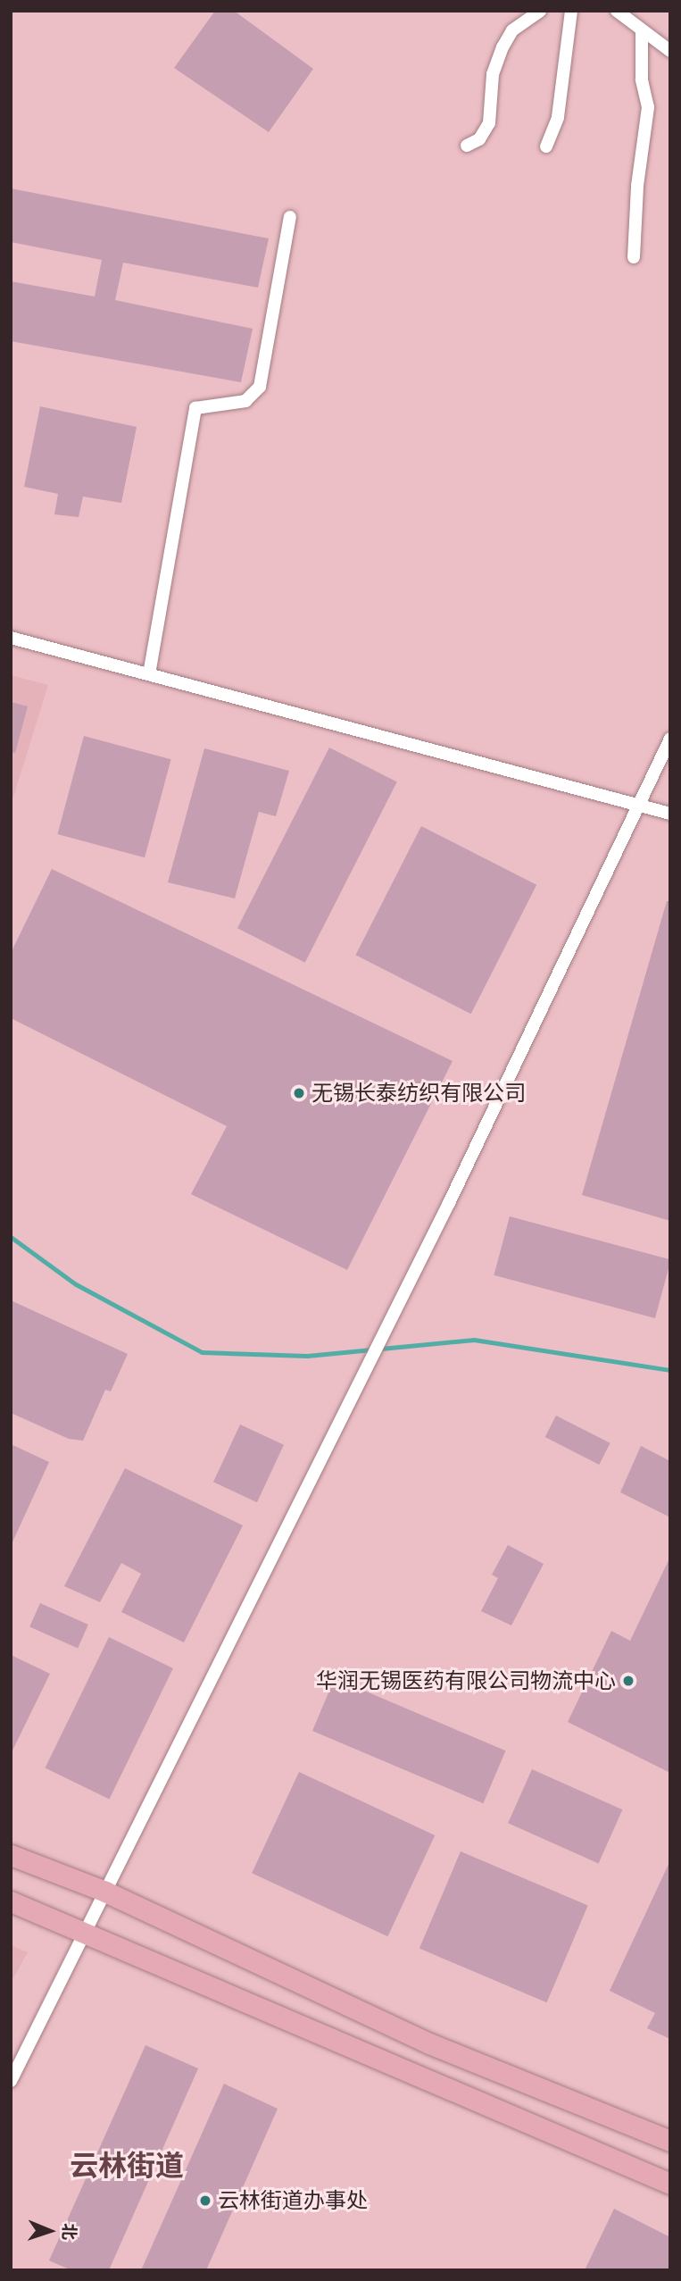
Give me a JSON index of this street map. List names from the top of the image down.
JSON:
{
  "districts": ["云林街道"],
  "places": ["无锡长泰纺织有限公司", "华润无锡医药有限公司物流中心", "云林街道办事处"],
  "north": "right"
}
